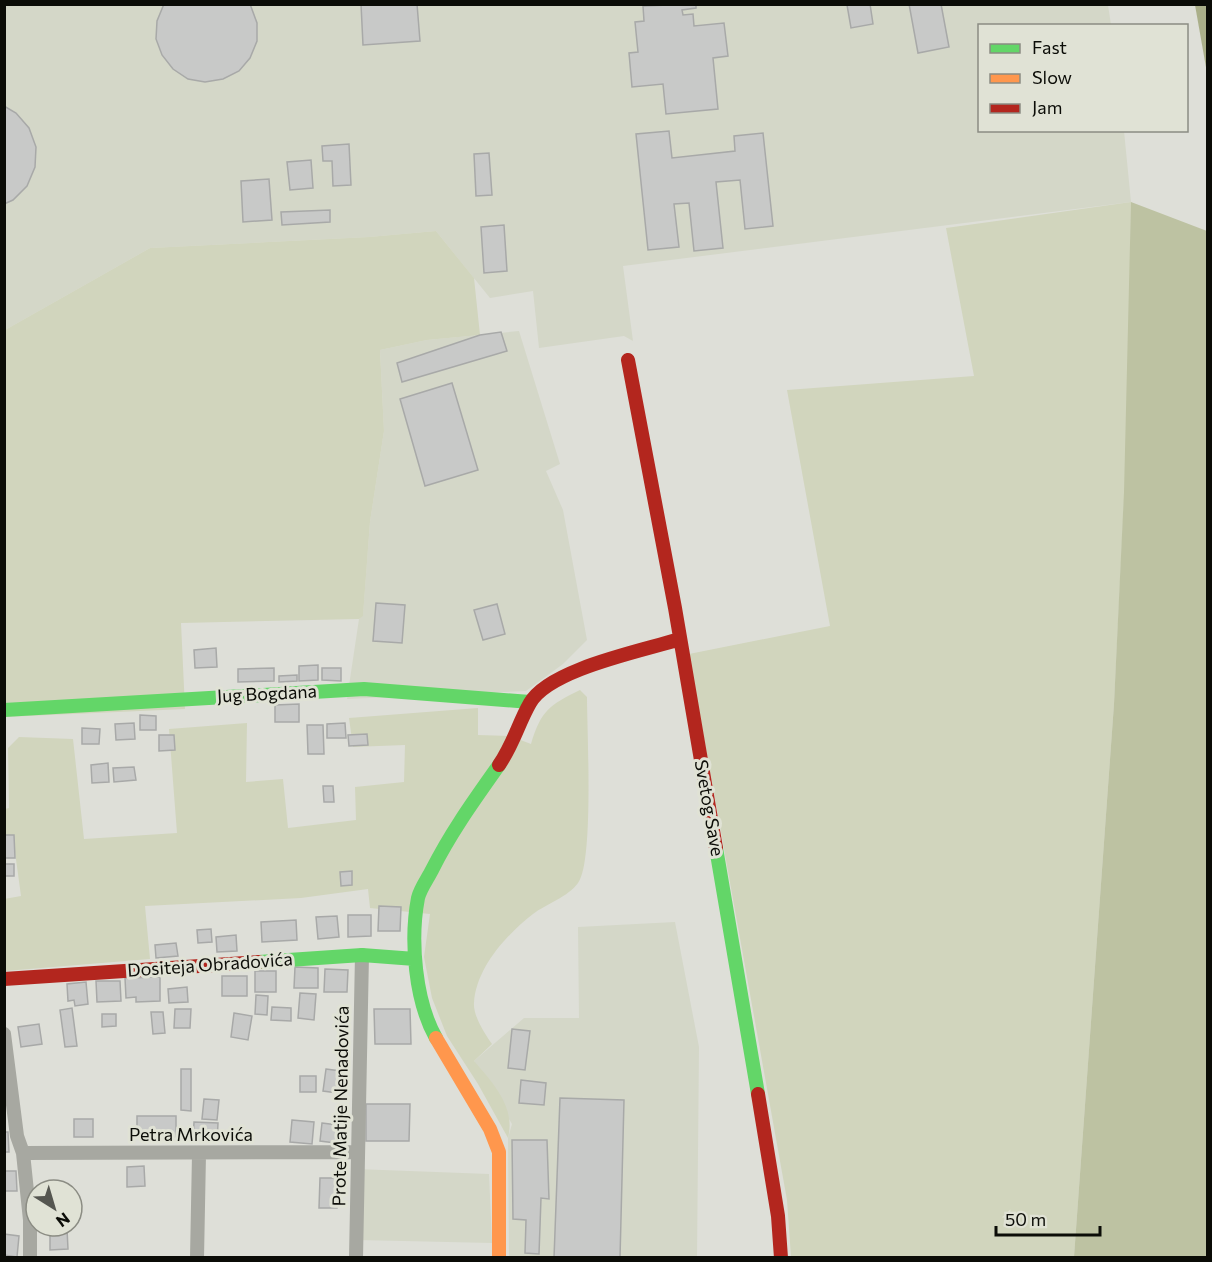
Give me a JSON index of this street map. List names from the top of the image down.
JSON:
{
  "streets": {
    "street": [
      "Jug Bogdana",
      "Svetog Save",
      "Dositeja Obradovića",
      "Prote Matije Nenadovića",
      "Petra Mrkovića"
    ]
  },
  "crossings": [
    ["Dositeja Obradovića", "Prote Matije Nenadovića"],
    ["Prote Matije Nenadovića", "Petra Mrkovića"]
  ],
  "legend": ["Fast", "Slow", "Jam"],
  "scale_bar": "50 m",
  "north": "bottom right"
}
